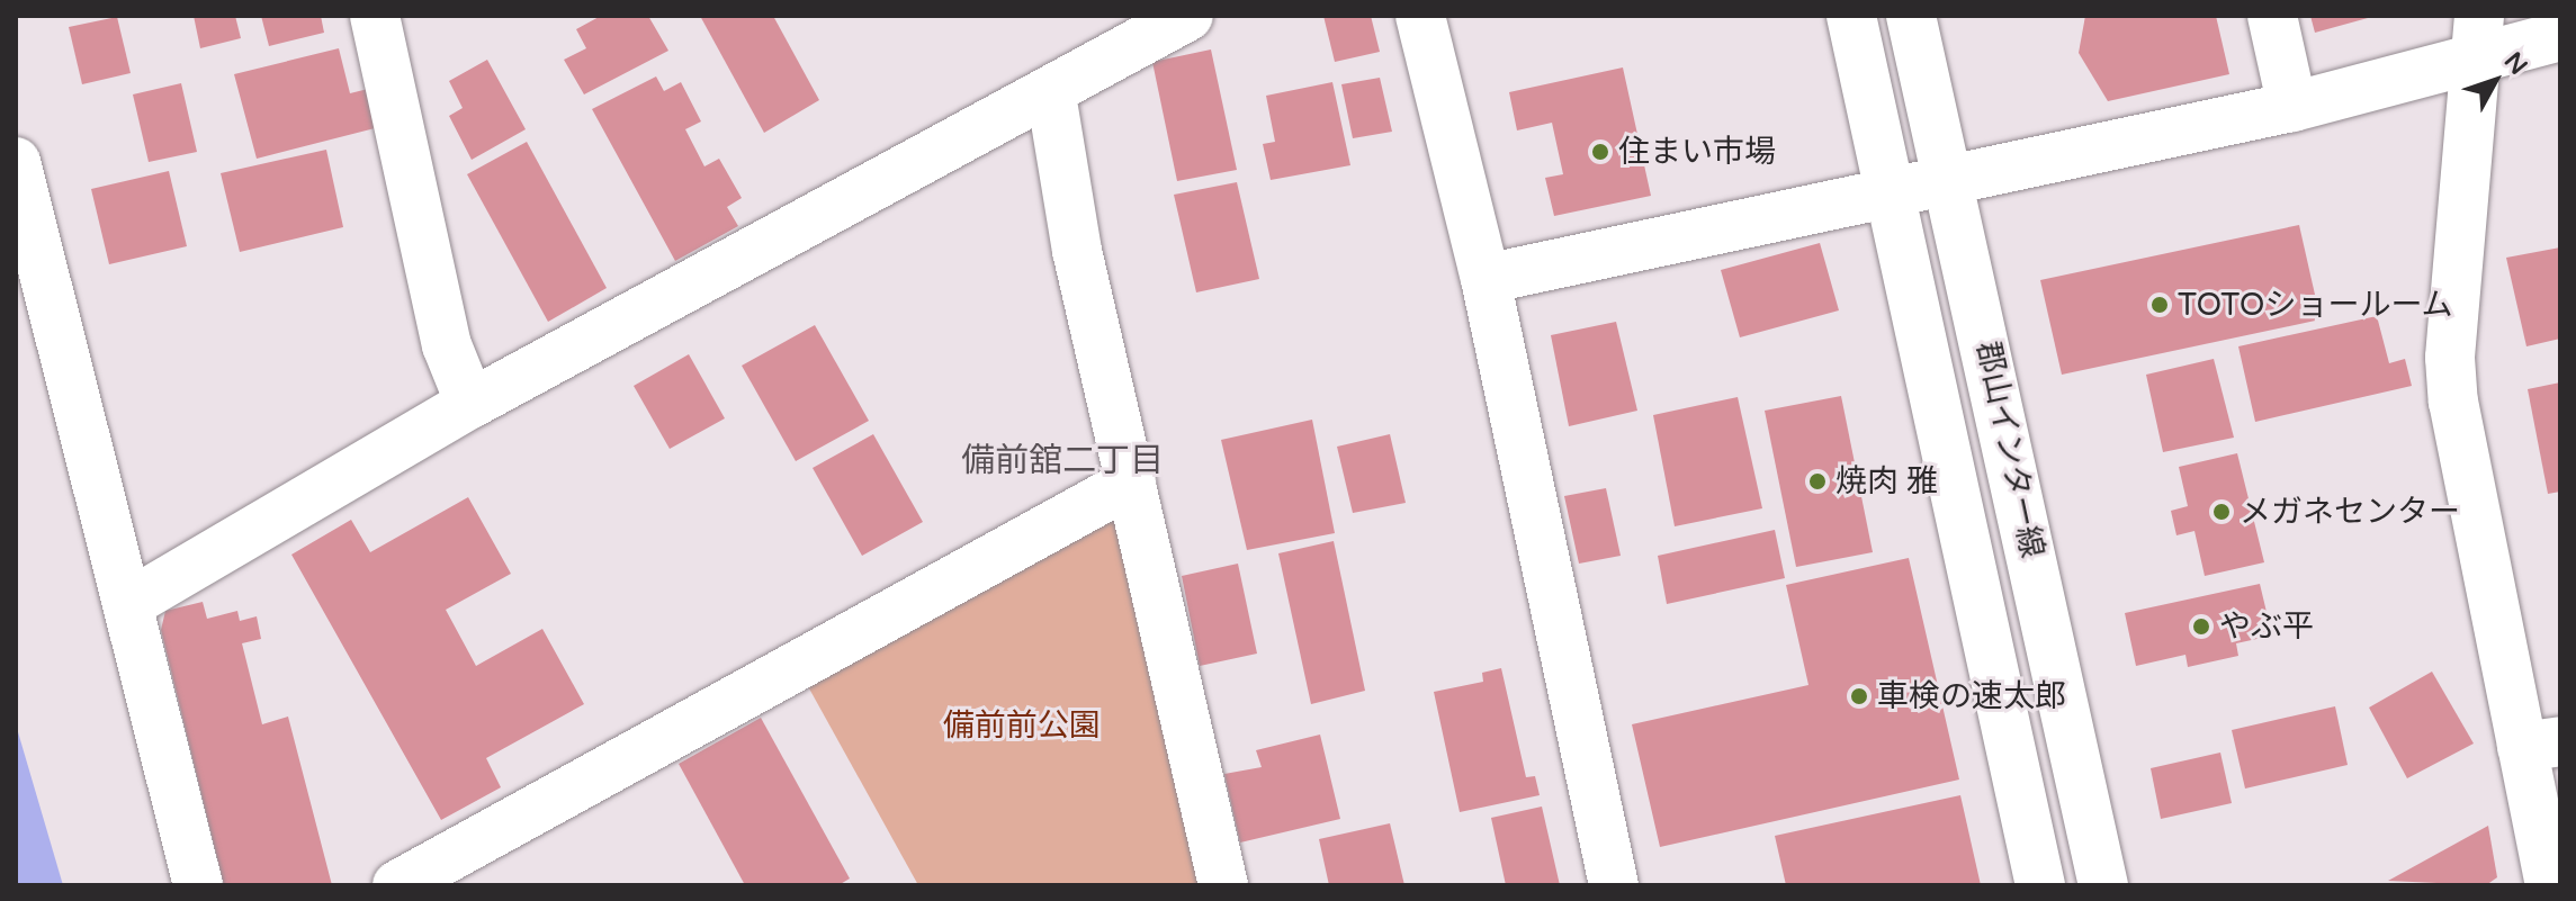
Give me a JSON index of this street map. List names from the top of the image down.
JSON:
{
  "streets": {
    "street": ["郡山インター線"]
  },
  "districts": ["備前舘二丁目"],
  "parks": ["備前前公園"],
  "places": [
    "住まい市場",
    "TOTOショールーム",
    "焼肉 雅",
    "メガネセンター",
    "やぶ平",
    "車検の速太郎"
  ],
  "north": "top right"
}
